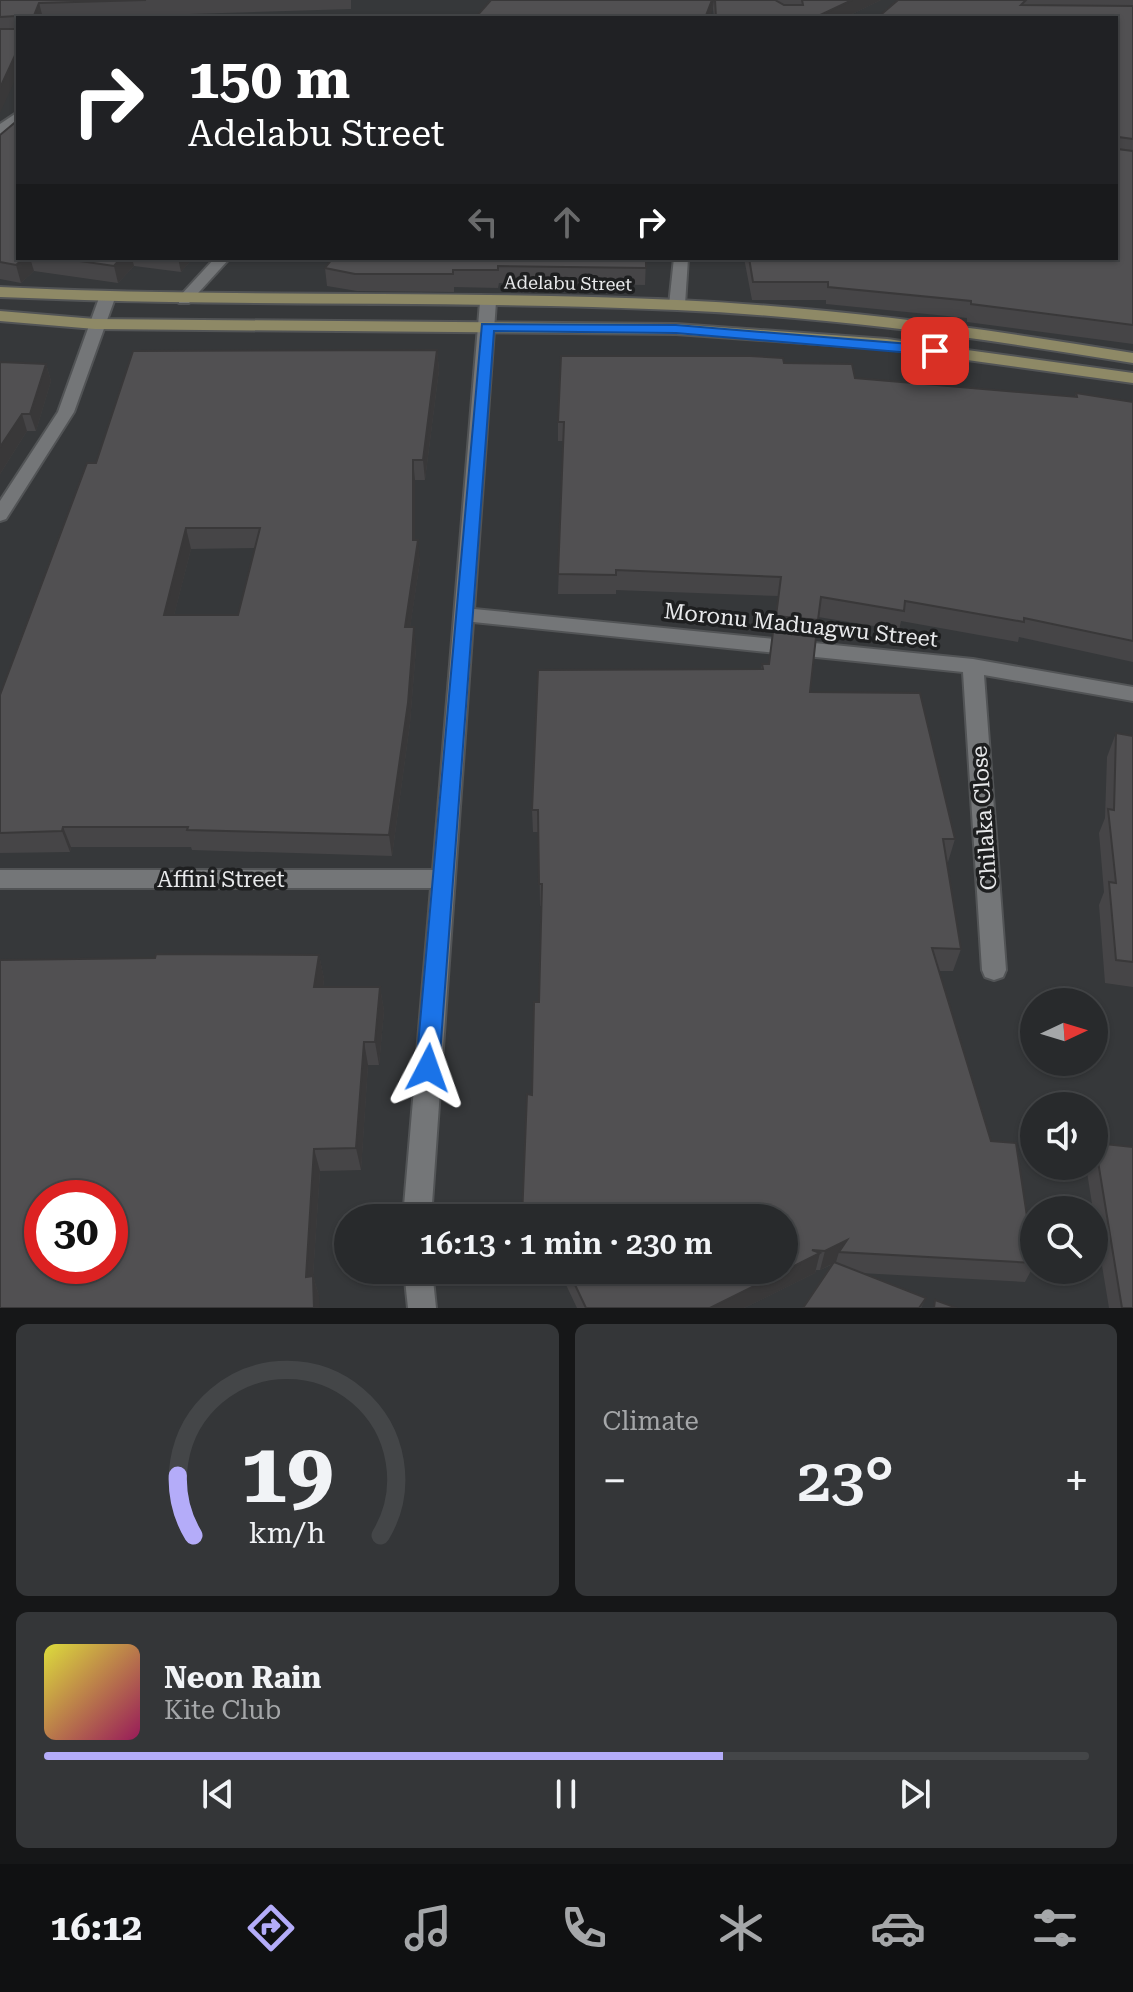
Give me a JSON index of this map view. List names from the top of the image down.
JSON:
{
  "streets": {
    "main road": ["Adelabu Street"],
    "street": ["Moronu Maduagwu Street", "Chilaka Close", "Affini Street"]
  },
  "crossings": [
    ["Moronu Maduagwu Street", "Chilaka Close"]
  ],
  "north": "right",
  "page": {
    "turn": ["150 m", "Adelabu Street"],
    "limit": "30",
    "trip": "16:13 · 1 min · 230 m",
    "tile": "Climate",
    "heat": ["−", "23°", "+"],
    "song": ["Neon Rain", "Kite Club"],
    "tabs": "16:12",
    "gauge": ["19", "km/h"]
  }
}
